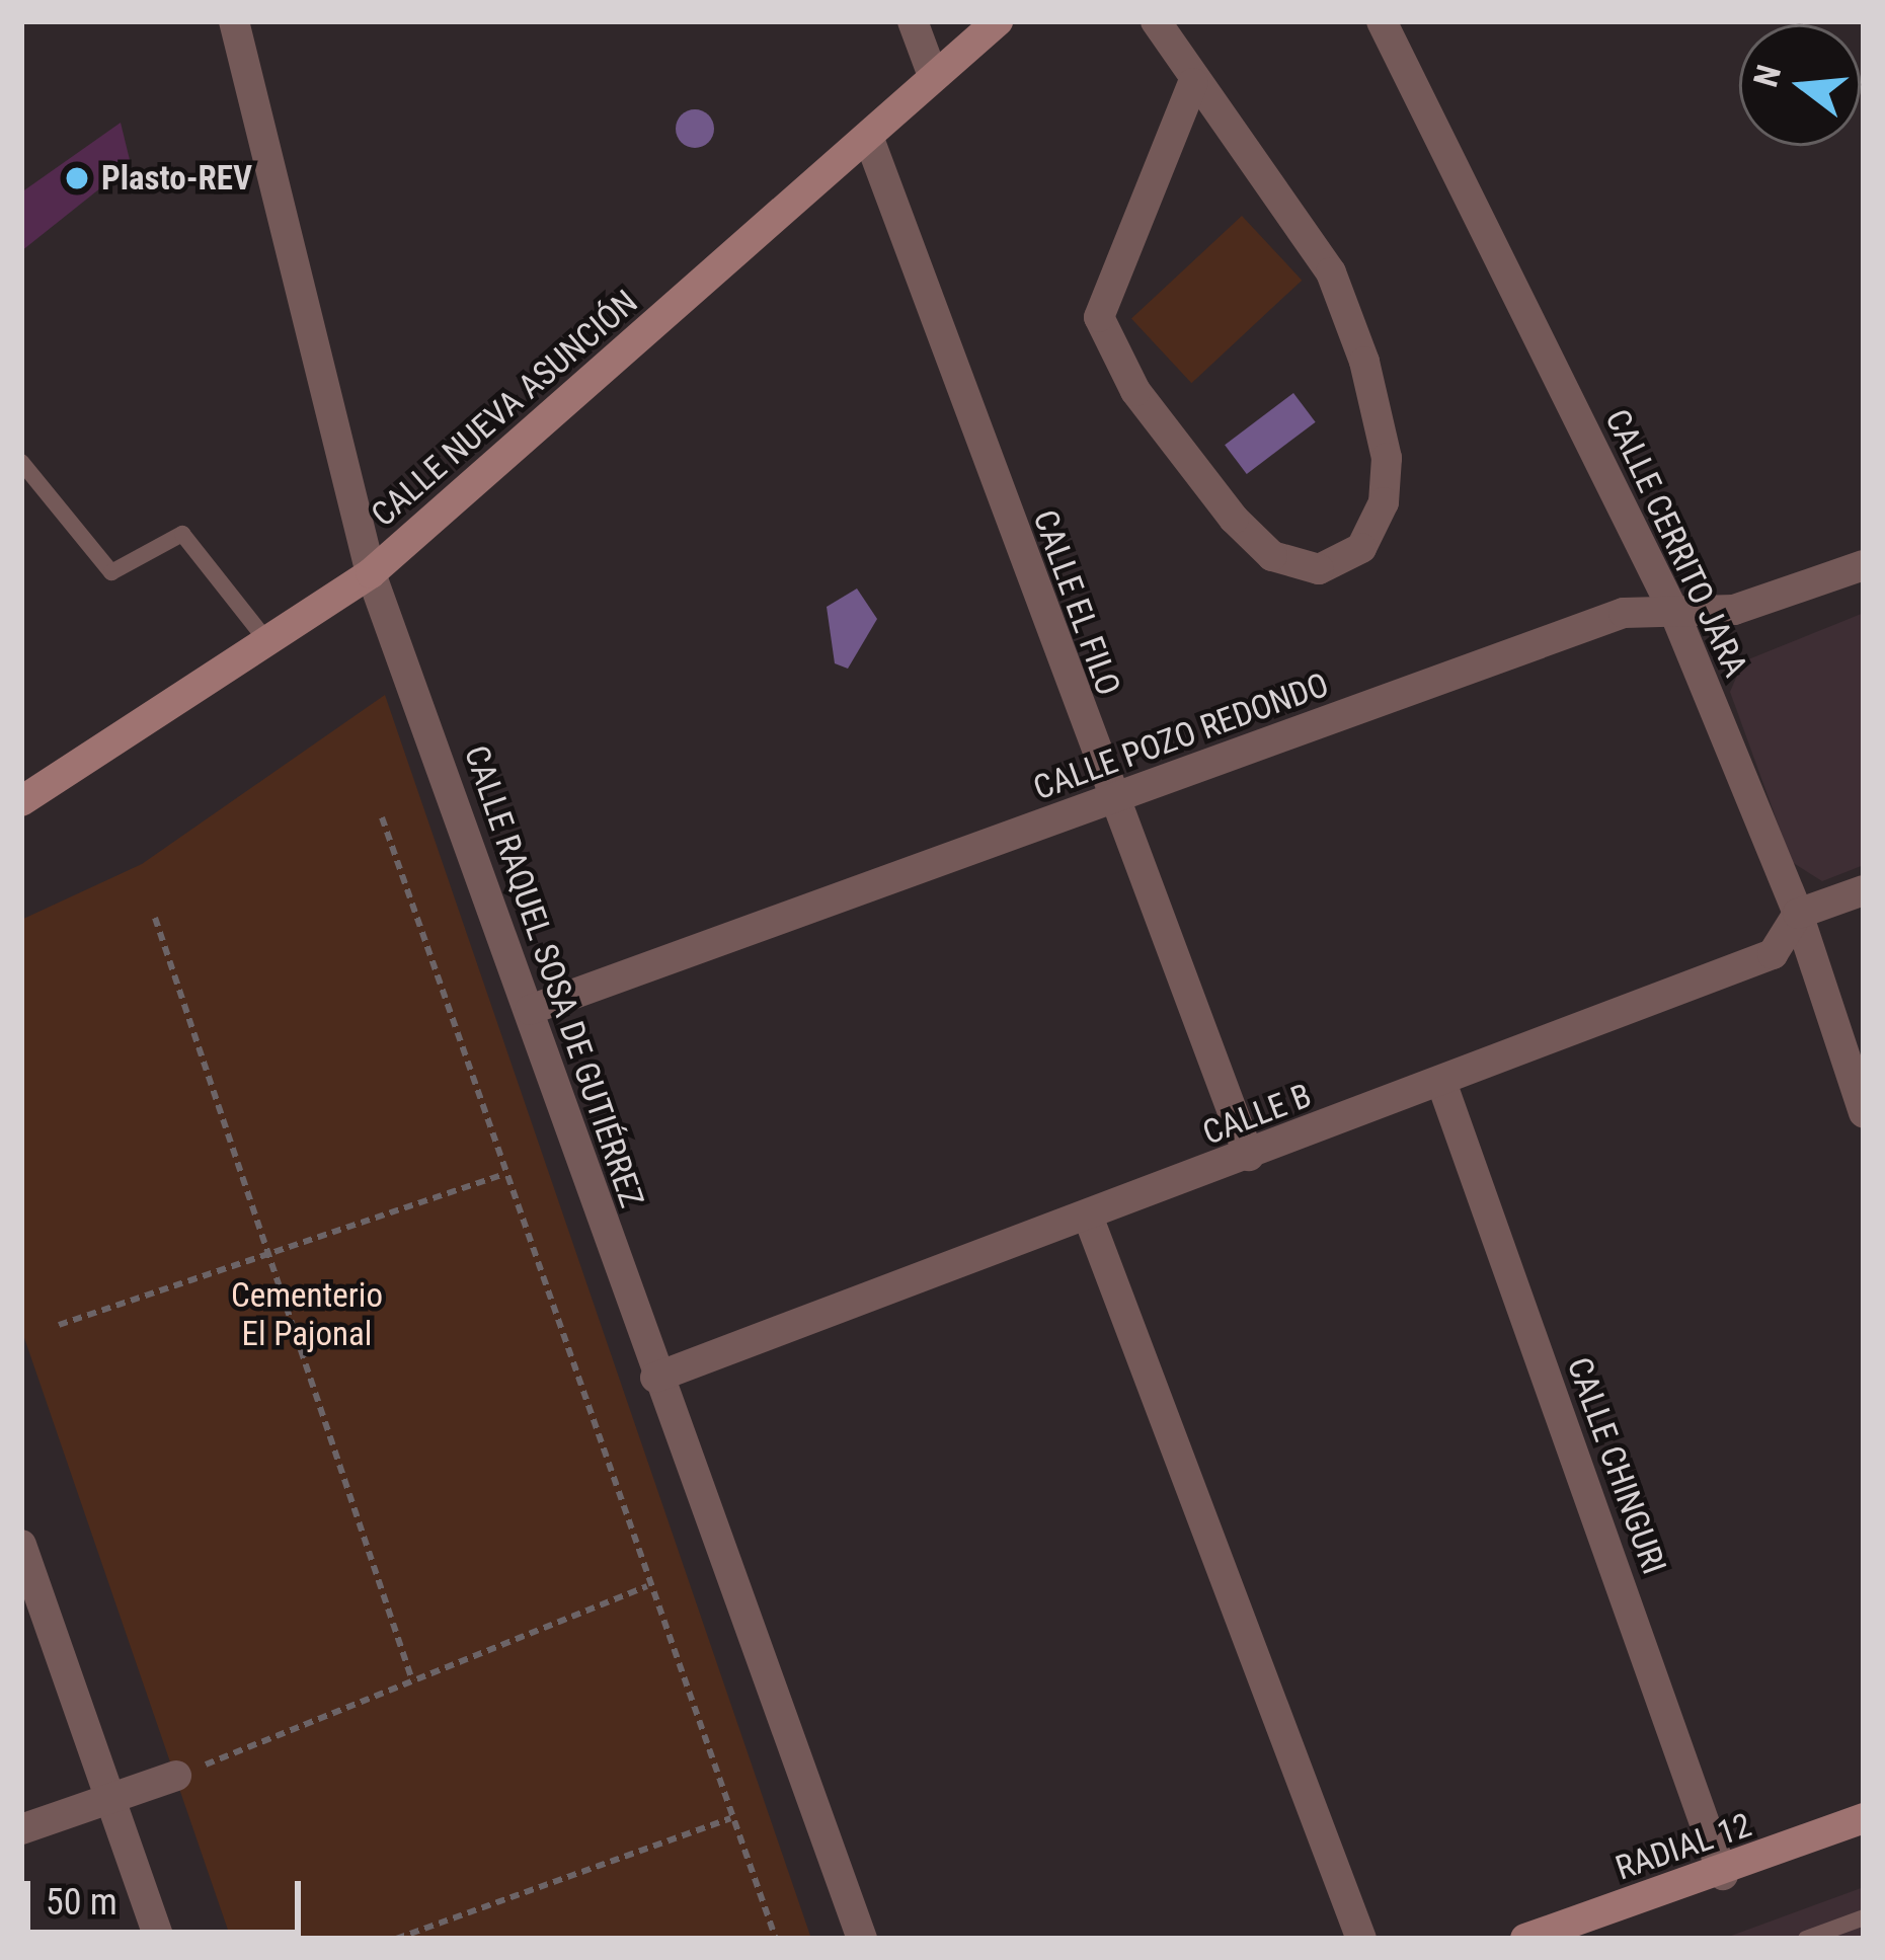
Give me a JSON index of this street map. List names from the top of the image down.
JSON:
{
  "streets": {
    "street": [
      "CALLE NUEVA ASUNCIÓN",
      "CALLE CERRITO JARA",
      "CALLE EL FILO",
      "CALLE POZO REDONDO",
      "CALLE RAQUEL SOSA DE GUTIÉRREZ",
      "CALLE B",
      "CALLE CHINGURI",
      "RADIAL 12"
    ]
  },
  "crossings": [
    ["CALLE NUEVA ASUNCIÓN", "CALLE EL FILO"],
    ["CALLE NUEVA ASUNCIÓN", "CALLE RAQUEL SOSA DE GUTIÉRREZ"],
    ["CALLE CERRITO JARA", "CALLE POZO REDONDO"],
    ["CALLE CERRITO JARA", "CALLE B"],
    ["CALLE EL FILO", "CALLE POZO REDONDO"],
    ["CALLE EL FILO", "CALLE B"],
    ["CALLE POZO REDONDO", "CALLE RAQUEL SOSA DE GUTIÉRREZ"],
    ["CALLE RAQUEL SOSA DE GUTIÉRREZ", "CALLE B"],
    ["CALLE B", "CALLE CHINGURI"],
    ["CALLE CHINGURI", "RADIAL 12"]
  ],
  "parks": ["Cementerio El Pajonal"],
  "places": ["Plasto-REV"],
  "scale_bar": "50 m",
  "north": "left"
}
